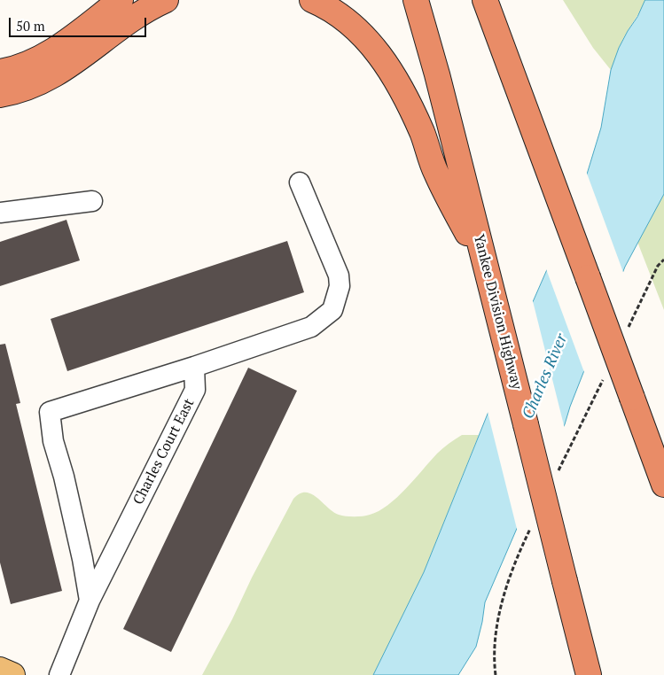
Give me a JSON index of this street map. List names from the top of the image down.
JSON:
{
  "streets": {
    "highway": ["Yankee Division Highway"],
    "street": ["Charles Court East"]
  },
  "water": ["Charles River"],
  "scale_bar": "50 m"
}
